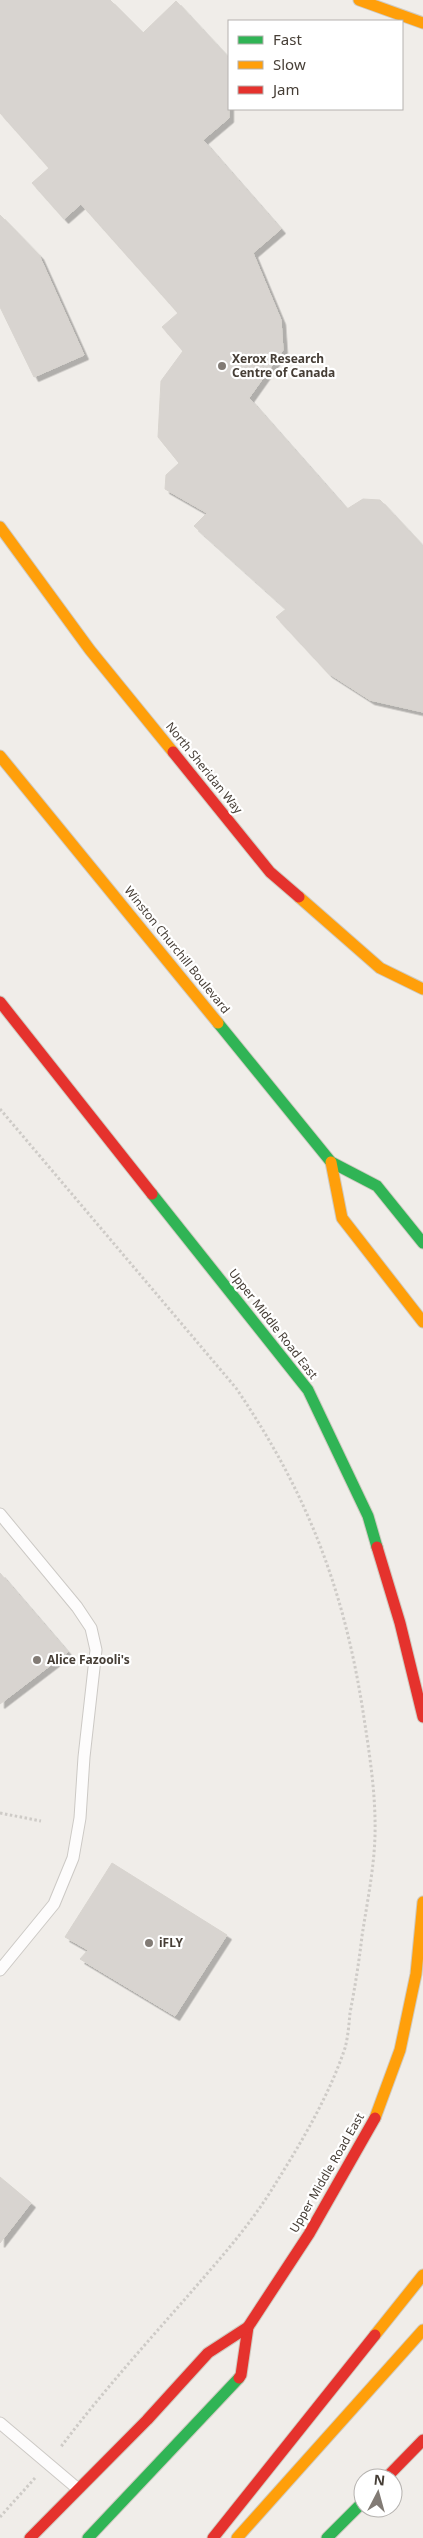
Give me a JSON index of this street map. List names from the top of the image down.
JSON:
{
  "streets": {
    "main road": ["North Sheridan Way", "Winston Churchill Boulevard", "Upper Middle Road East"]
  },
  "places": ["Xerox Research Centre of Canada", "Alice Fazooli's", "iFLY"],
  "legend": ["Fast", "Slow", "Jam"],
  "north": "top"
}
